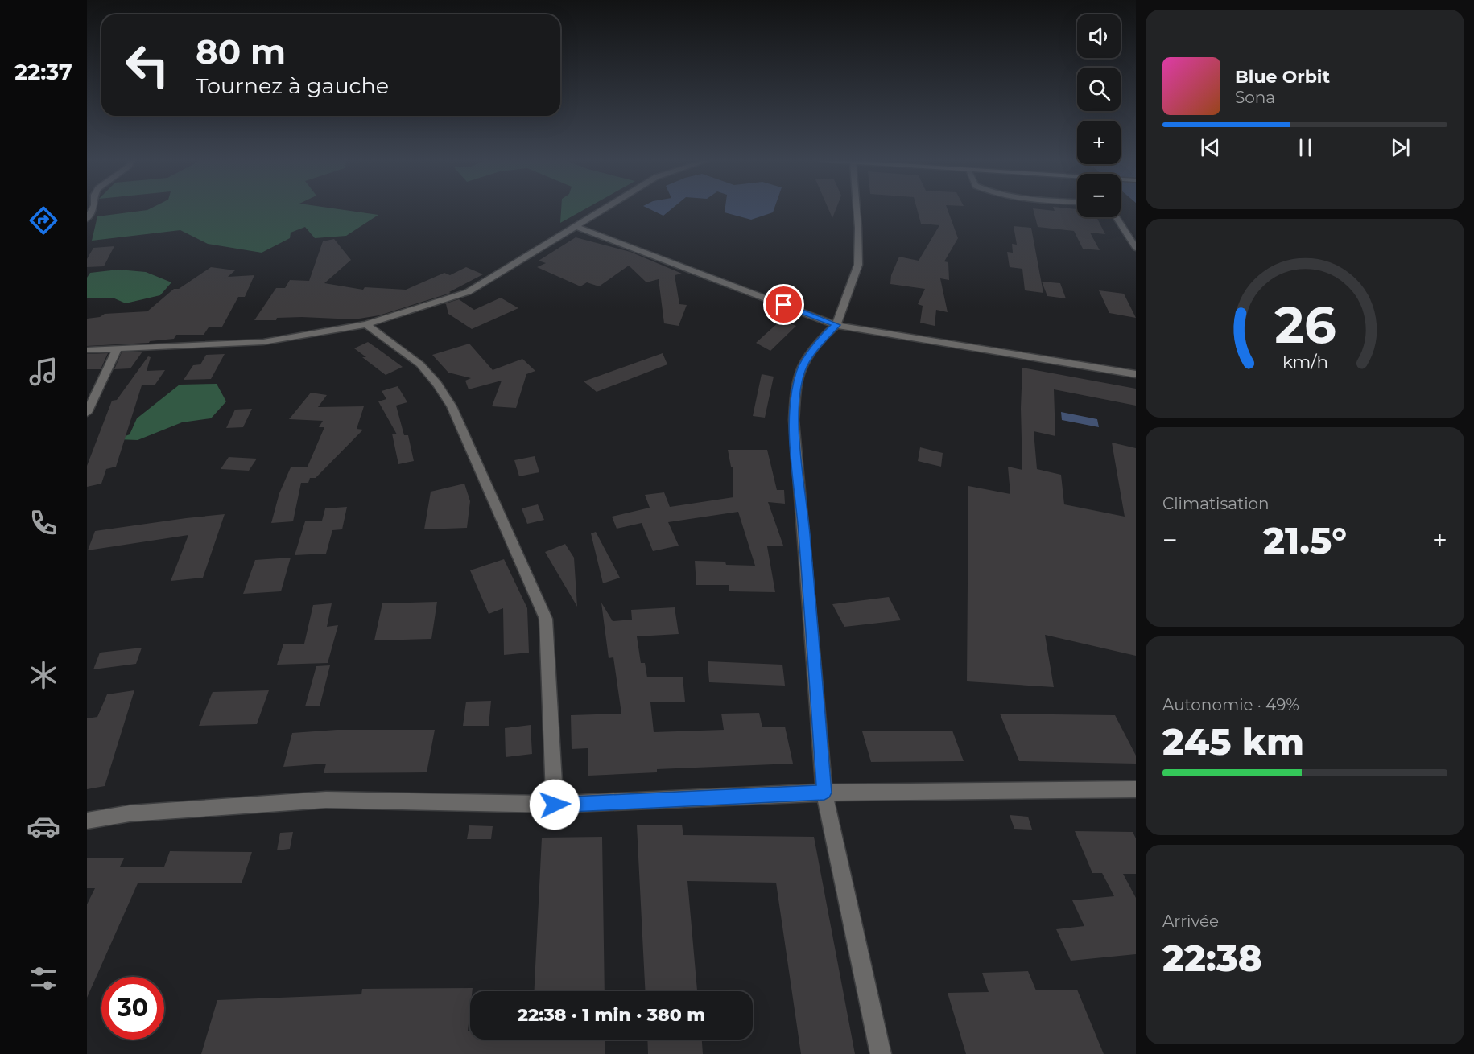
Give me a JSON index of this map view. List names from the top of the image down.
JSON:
{
  "page": {
    "tabs": "22:37",
    "map_buttons": ["+", "−"],
    "turn": ["80 m", "Tournez à gauche"],
    "song": ["Blue Orbit", "Sona"],
    "tile": [
      "Climatisation",
      ["Autonomie · 49%", "245 km"],
      ["Arrivée", "22:38"]
    ],
    "heat": ["−", "21.5°", "+"],
    "limit": "30",
    "trip": "22:38 · 1 min · 380 m",
    "gauge": ["26", "km/h"]
  }
}
